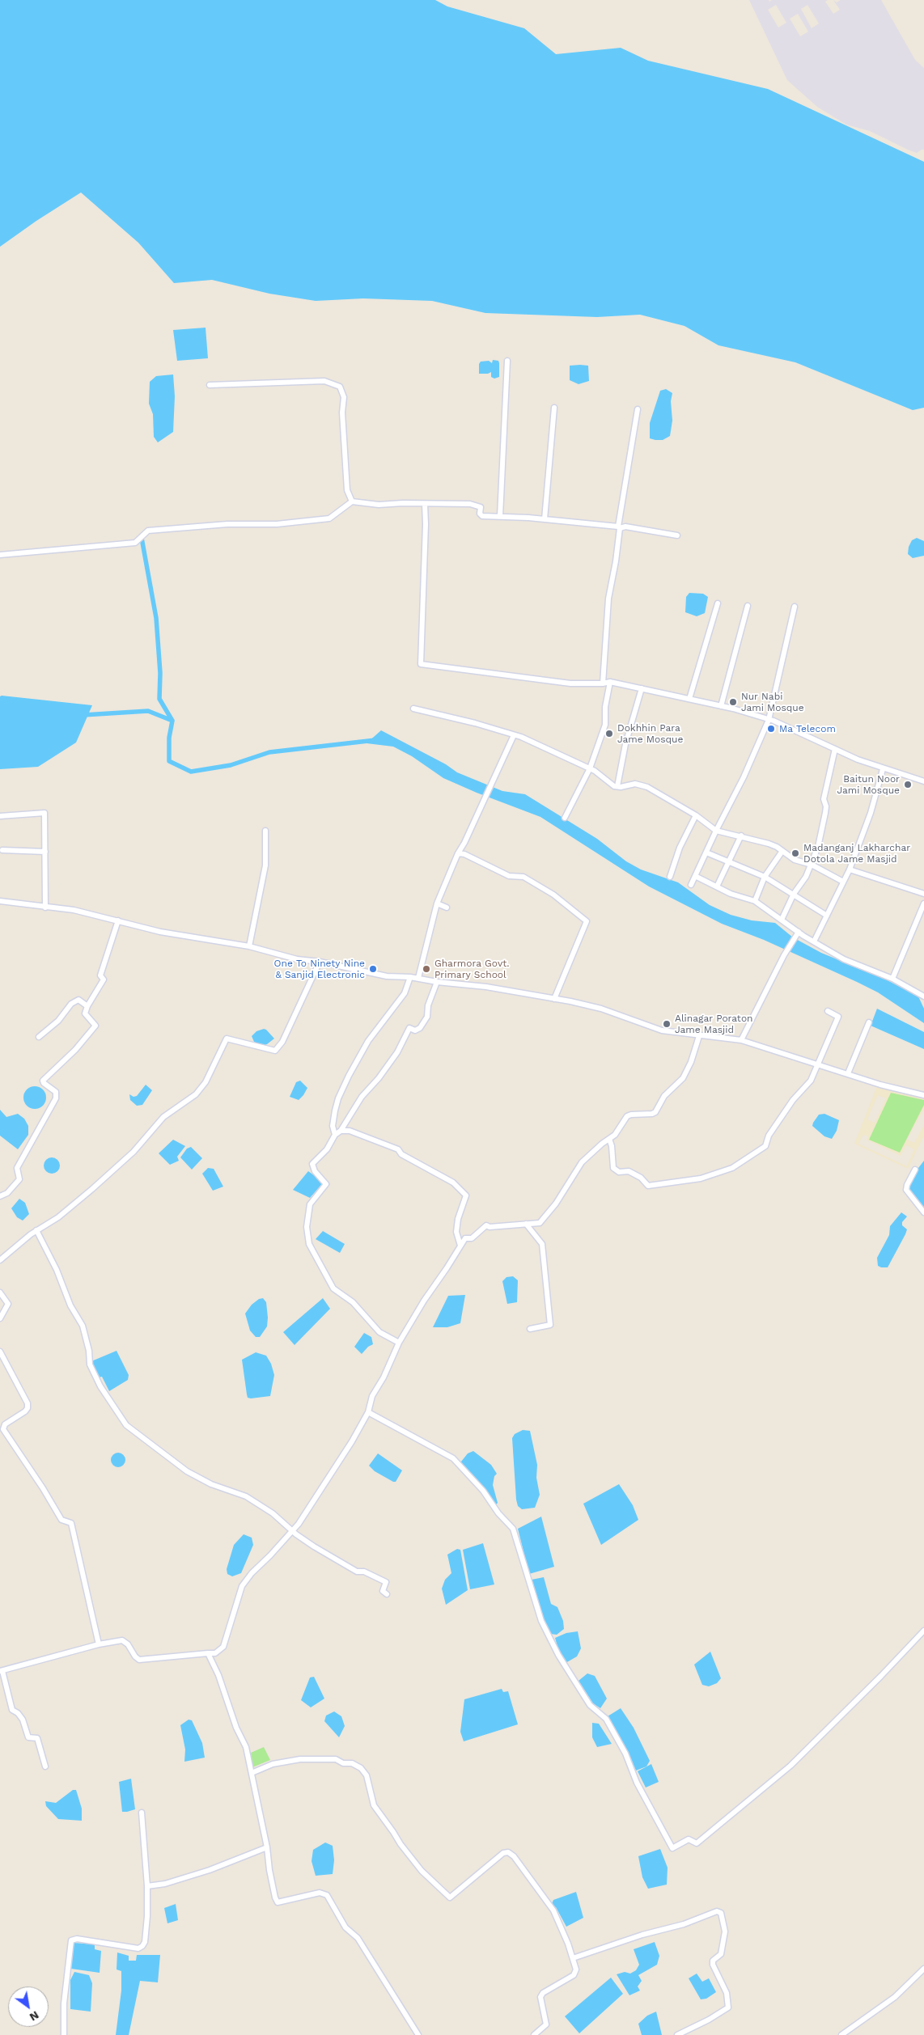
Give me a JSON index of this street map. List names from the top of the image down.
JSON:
{
  "places": [
    "Nur Nabi Jami Mosque",
    "Ma Telecom",
    "Dokhhin Para Jame Mosque",
    "Baitun Noor Jami Mosque",
    "Madanganj Lakharchar Dotola Jame Masjid",
    "One To Ninety Nine & Sanjid Electronic",
    "Gharmora Govt. Primary School",
    "Alinagar Poraton Jame Masjid"
  ],
  "north": "bottom right"
}
